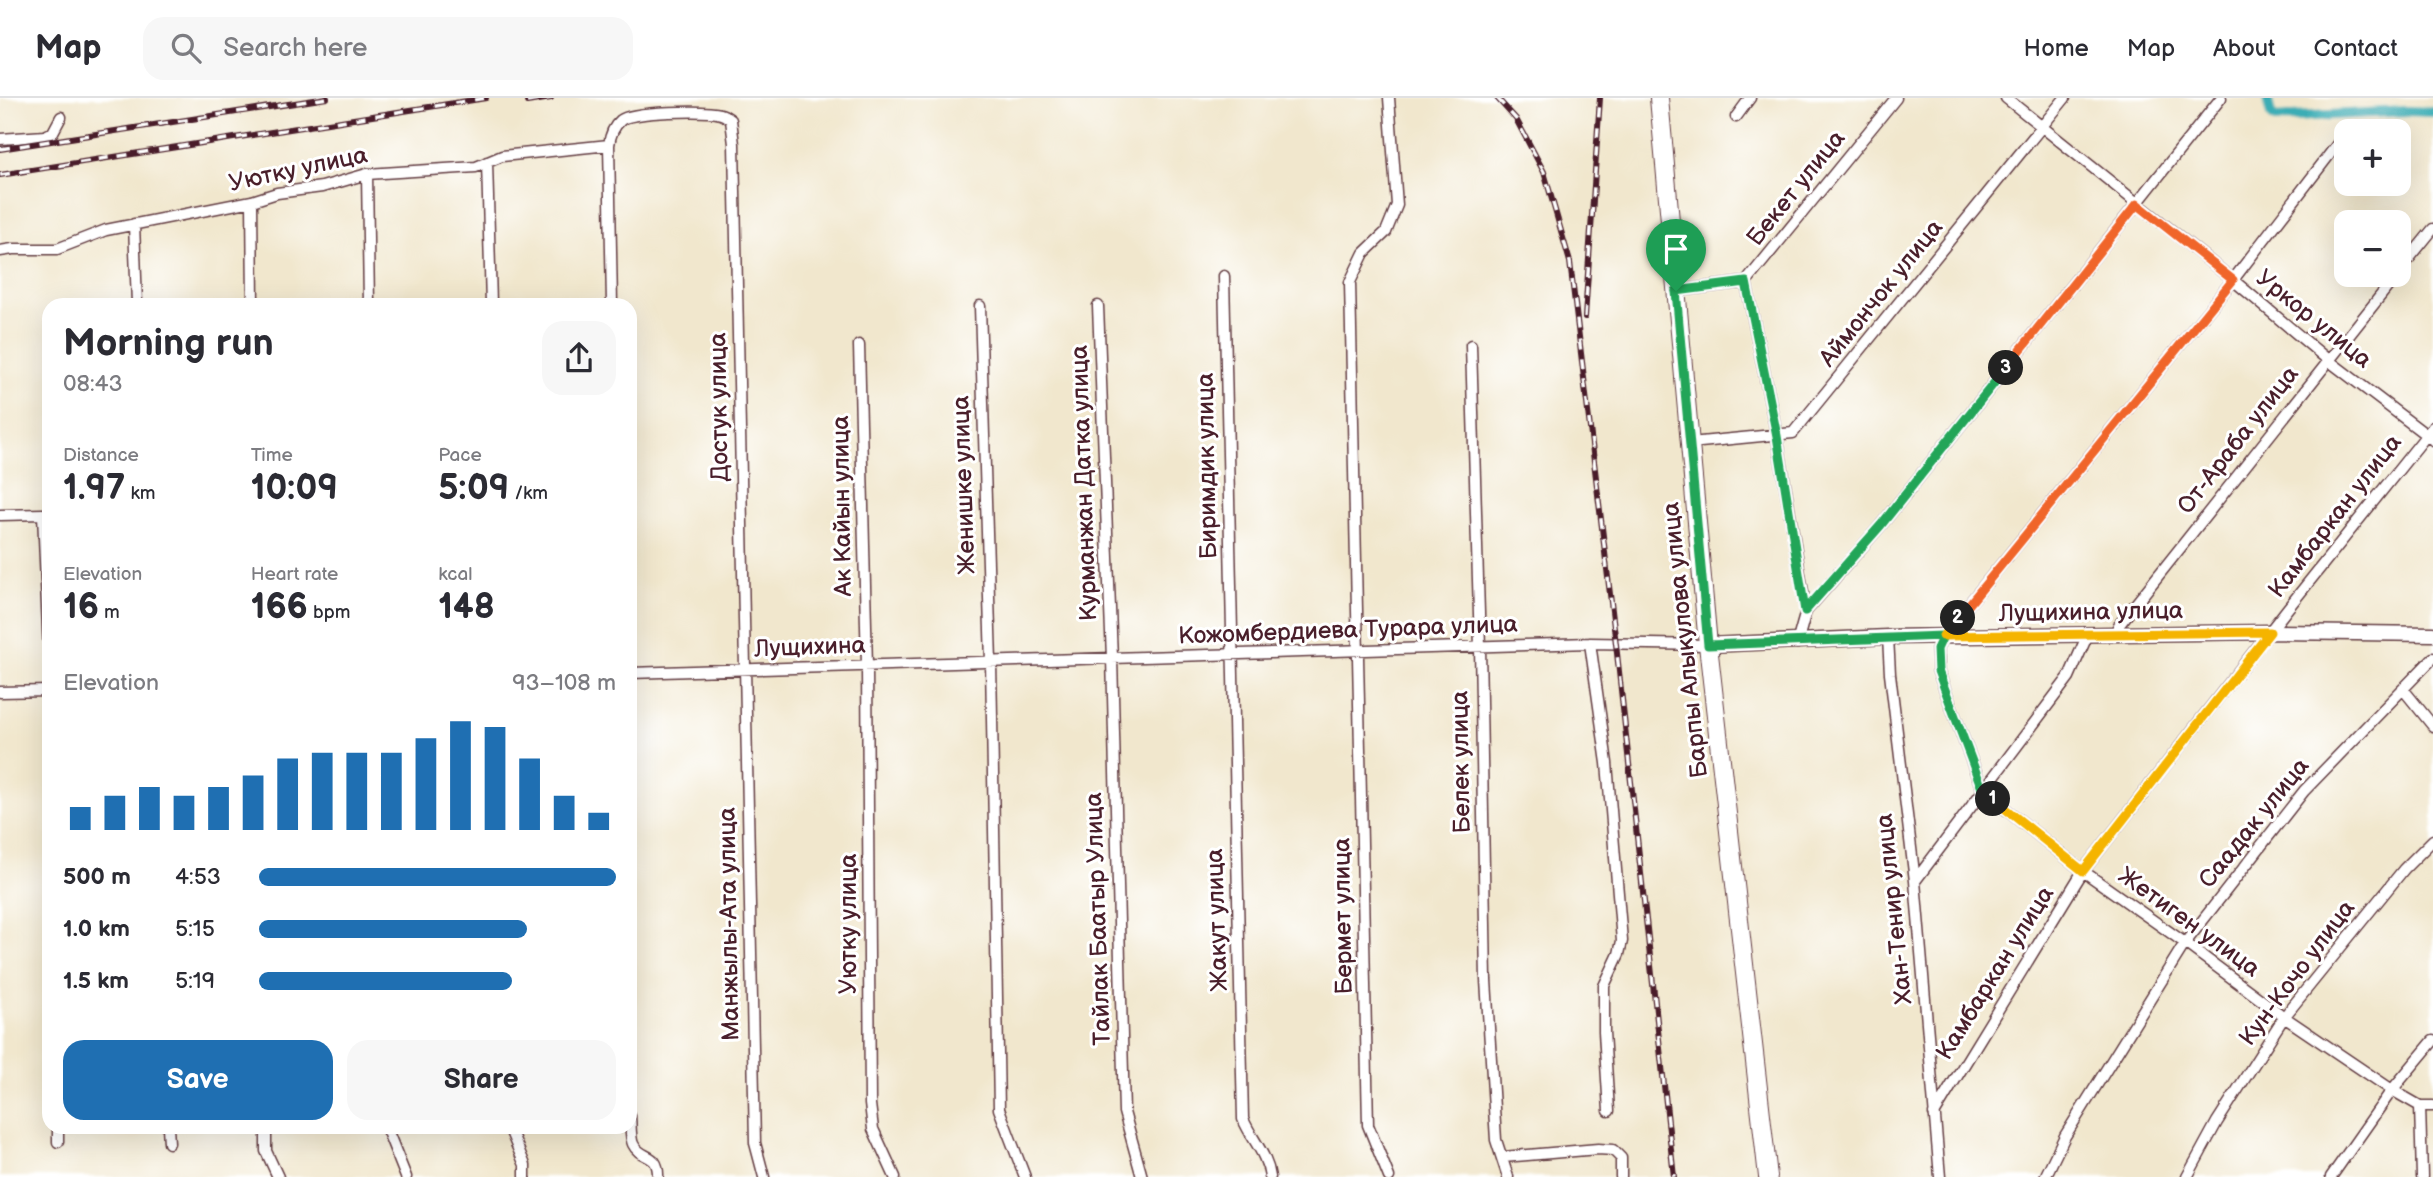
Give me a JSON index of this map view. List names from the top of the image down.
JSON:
{
  "streets": {
    "main road": ["Барпы Алыкулова улица"],
    "street": [
      "Уютку улица",
      "Бекет улица",
      "Аймончок улица",
      "Уркор улица",
      "Достук улица",
      "От-Араба улица",
      "Биримдик улица",
      "Курманжан Датка улица",
      "Женишке улица",
      "Ак Кайын улица",
      "Камбаркан улица",
      "Лущихина улица",
      "Кожомбердиева Турара улица",
      "Лущихина",
      "Белек улица",
      "Саадак улица",
      "Хан-Тенир улица",
      "Бермет улица",
      "Тайлак Баатыр Улица",
      "Жакут улица",
      "Жетиген улица",
      "Манжылы-Ата улица",
      "Кун-Кочо улица"
    ]
  },
  "crossings": [
    ["Уютку улица", "Достук улица"],
    ["Уютку улица", "Ак Кайын улица"],
    ["Уютку улица", "Лущихина"],
    ["Бекет улица", "Барпы Алыкулова улица"],
    ["Аймончок улица", "Уркор улица"],
    ["Аймончок улица", "Барпы Алыкулова улица"],
    ["Уркор улица", "От-Араба улица"],
    ["Уркор улица", "Камбаркан улица"],
    ["Достук улица", "Лущихина"],
    ["Достук улица", "Манжылы-Ата улица"],
    ["От-Араба улица", "Лущихина улица"],
    ["Биримдик улица", "Кожомбердиева Турара улица"],
    ["Биримдик улица", "Жакут улица"],
    ["Курманжан Датка улица", "Кожомбердиева Турара улица"],
    ["Курманжан Датка улица", "Тайлак Баатыр Улица"],
    ["Женишке улица", "Кожомбердиева Турара улица"],
    ["Женишке улица", "Лущихина"],
    ["Ак Кайын улица", "Лущихина"],
    ["Камбаркан улица", "Лущихина улица"],
    ["Камбаркан улица", "Хан-Тенир улица"],
    ["Камбаркан улица", "Жетиген улица"],
    ["Лущихина улица", "Кожомбердиева Турара улица"],
    ["Лущихина улица", "Барпы Алыкулова улица"],
    ["Лущихина улица", "Хан-Тенир улица"],
    ["Кожомбердиева Турара улица", "Барпы Алыкулова улица"],
    ["Кожомбердиева Турара улица", "Лущихина"],
    ["Кожомбердиева Турара улица", "Белек улица"],
    ["Кожомбердиева Турара улица", "Бермет улица"],
    ["Кожомбердиева Турара улица", "Тайлак Баатыр Улица"],
    ["Кожомбердиева Турара улица", "Жакут улица"],
    ["Лущихина", "Манжылы-Ата улица"],
    ["Саадак улица", "Жетиген улица"],
    ["Жетиген улица", "Кун-Кочо улица"]
  ],
  "page": {
    "header": "Map",
    "search": "Search here",
    "nav": [
      "Home",
      "Map",
      "About",
      "Contact"
    ],
    "map_buttons": ["+", "−"],
    "heading": ["Morning run", "08:43"],
    "pins": ["3", "2", "1"],
    "stats": [
      ["Distance", "1.97 km"],
      ["Time", "10:09"],
      ["Pace", "5:09 /km"],
      ["Elevation", "16 m"],
      ["Heart rate", "166 bpm"],
      ["kcal", "148"]
    ],
    "chart": ["Elevation", "93–108 m"],
    "list": [
      {
        "name": "500 m",
        "note": "4:53"
      },
      {
        "name": "1.0 km",
        "note": "5:15"
      },
      {
        "name": "1.5 km",
        "note": "5:19"
      }
    ],
    "buttons": ["Save", "Share"]
  }
}
